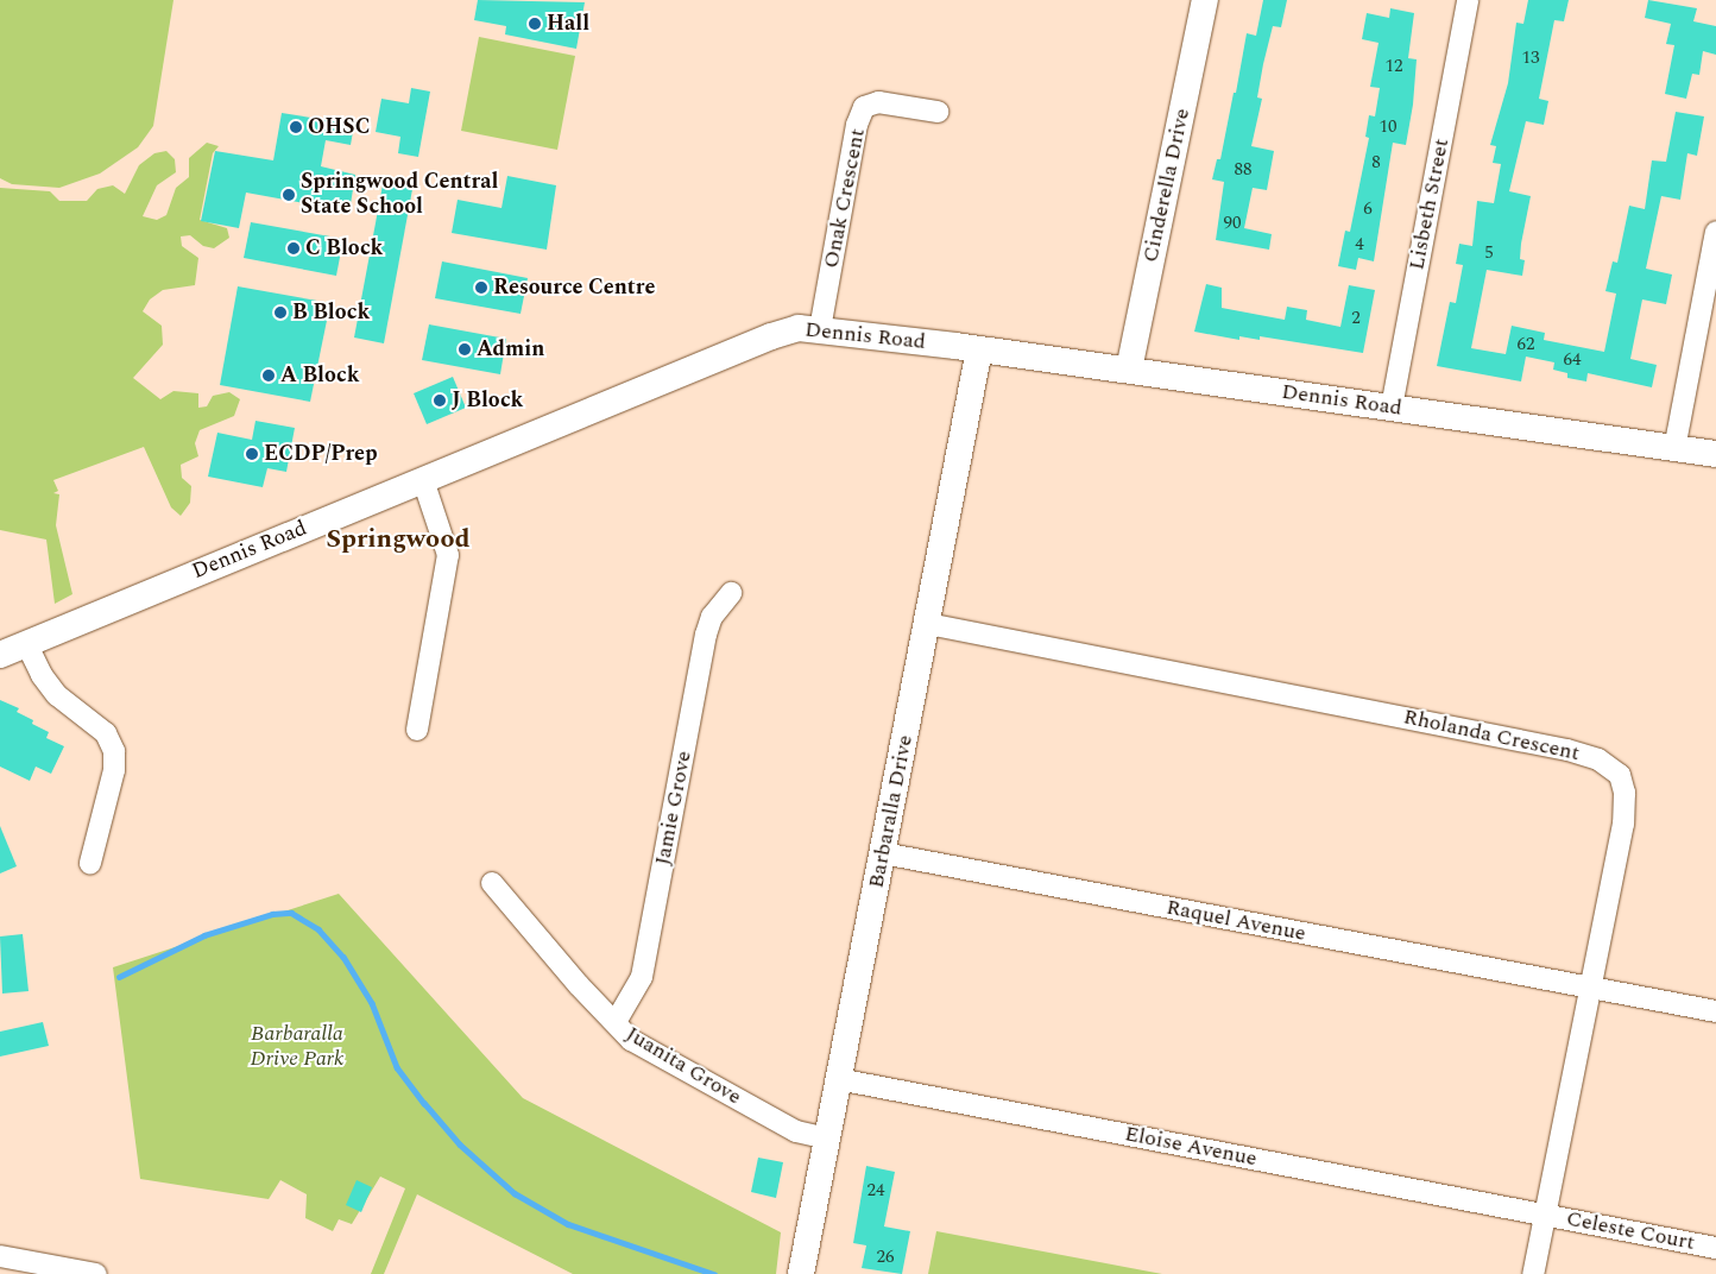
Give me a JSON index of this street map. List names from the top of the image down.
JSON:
{
  "streets": {
    "street": [
      "Cinderella Drive",
      "Onak Crescent",
      "Lisbeth Street",
      "Dennis Road",
      "Rholanda Crescent",
      "Jamie Grove",
      "Barbaralla Drive",
      "Raquel Avenue",
      "Juanita Grove",
      "Eloise Avenue",
      "Celeste Court"
    ]
  },
  "crossings": [
    ["Cinderella Drive", "Dennis Road"],
    ["Onak Crescent", "Dennis Road"],
    ["Lisbeth Street", "Dennis Road"],
    ["Dennis Road", "Barbaralla Drive"],
    ["Rholanda Crescent", "Barbaralla Drive"],
    ["Rholanda Crescent", "Raquel Avenue"],
    ["Rholanda Crescent", "Eloise Avenue"],
    ["Rholanda Crescent", "Celeste Court"],
    ["Jamie Grove", "Juanita Grove"],
    ["Barbaralla Drive", "Raquel Avenue"],
    ["Barbaralla Drive", "Juanita Grove"],
    ["Barbaralla Drive", "Eloise Avenue"],
    ["Eloise Avenue", "Celeste Court"]
  ],
  "districts": ["Springwood"],
  "parks": ["Barbaralla Drive Park"],
  "places": [
    "Hall",
    "OHSC",
    "Springwood Central State School",
    "C Block",
    "Resource Centre",
    "B Block",
    "Admin",
    "A Block",
    "J Block",
    "ECDP/Prep"
  ],
  "house_numbers": [
    "13",
    "12",
    "10",
    "8",
    "88",
    "6",
    "90",
    "4",
    "5",
    "2",
    "62",
    "64",
    "24",
    "26"
  ]
}
